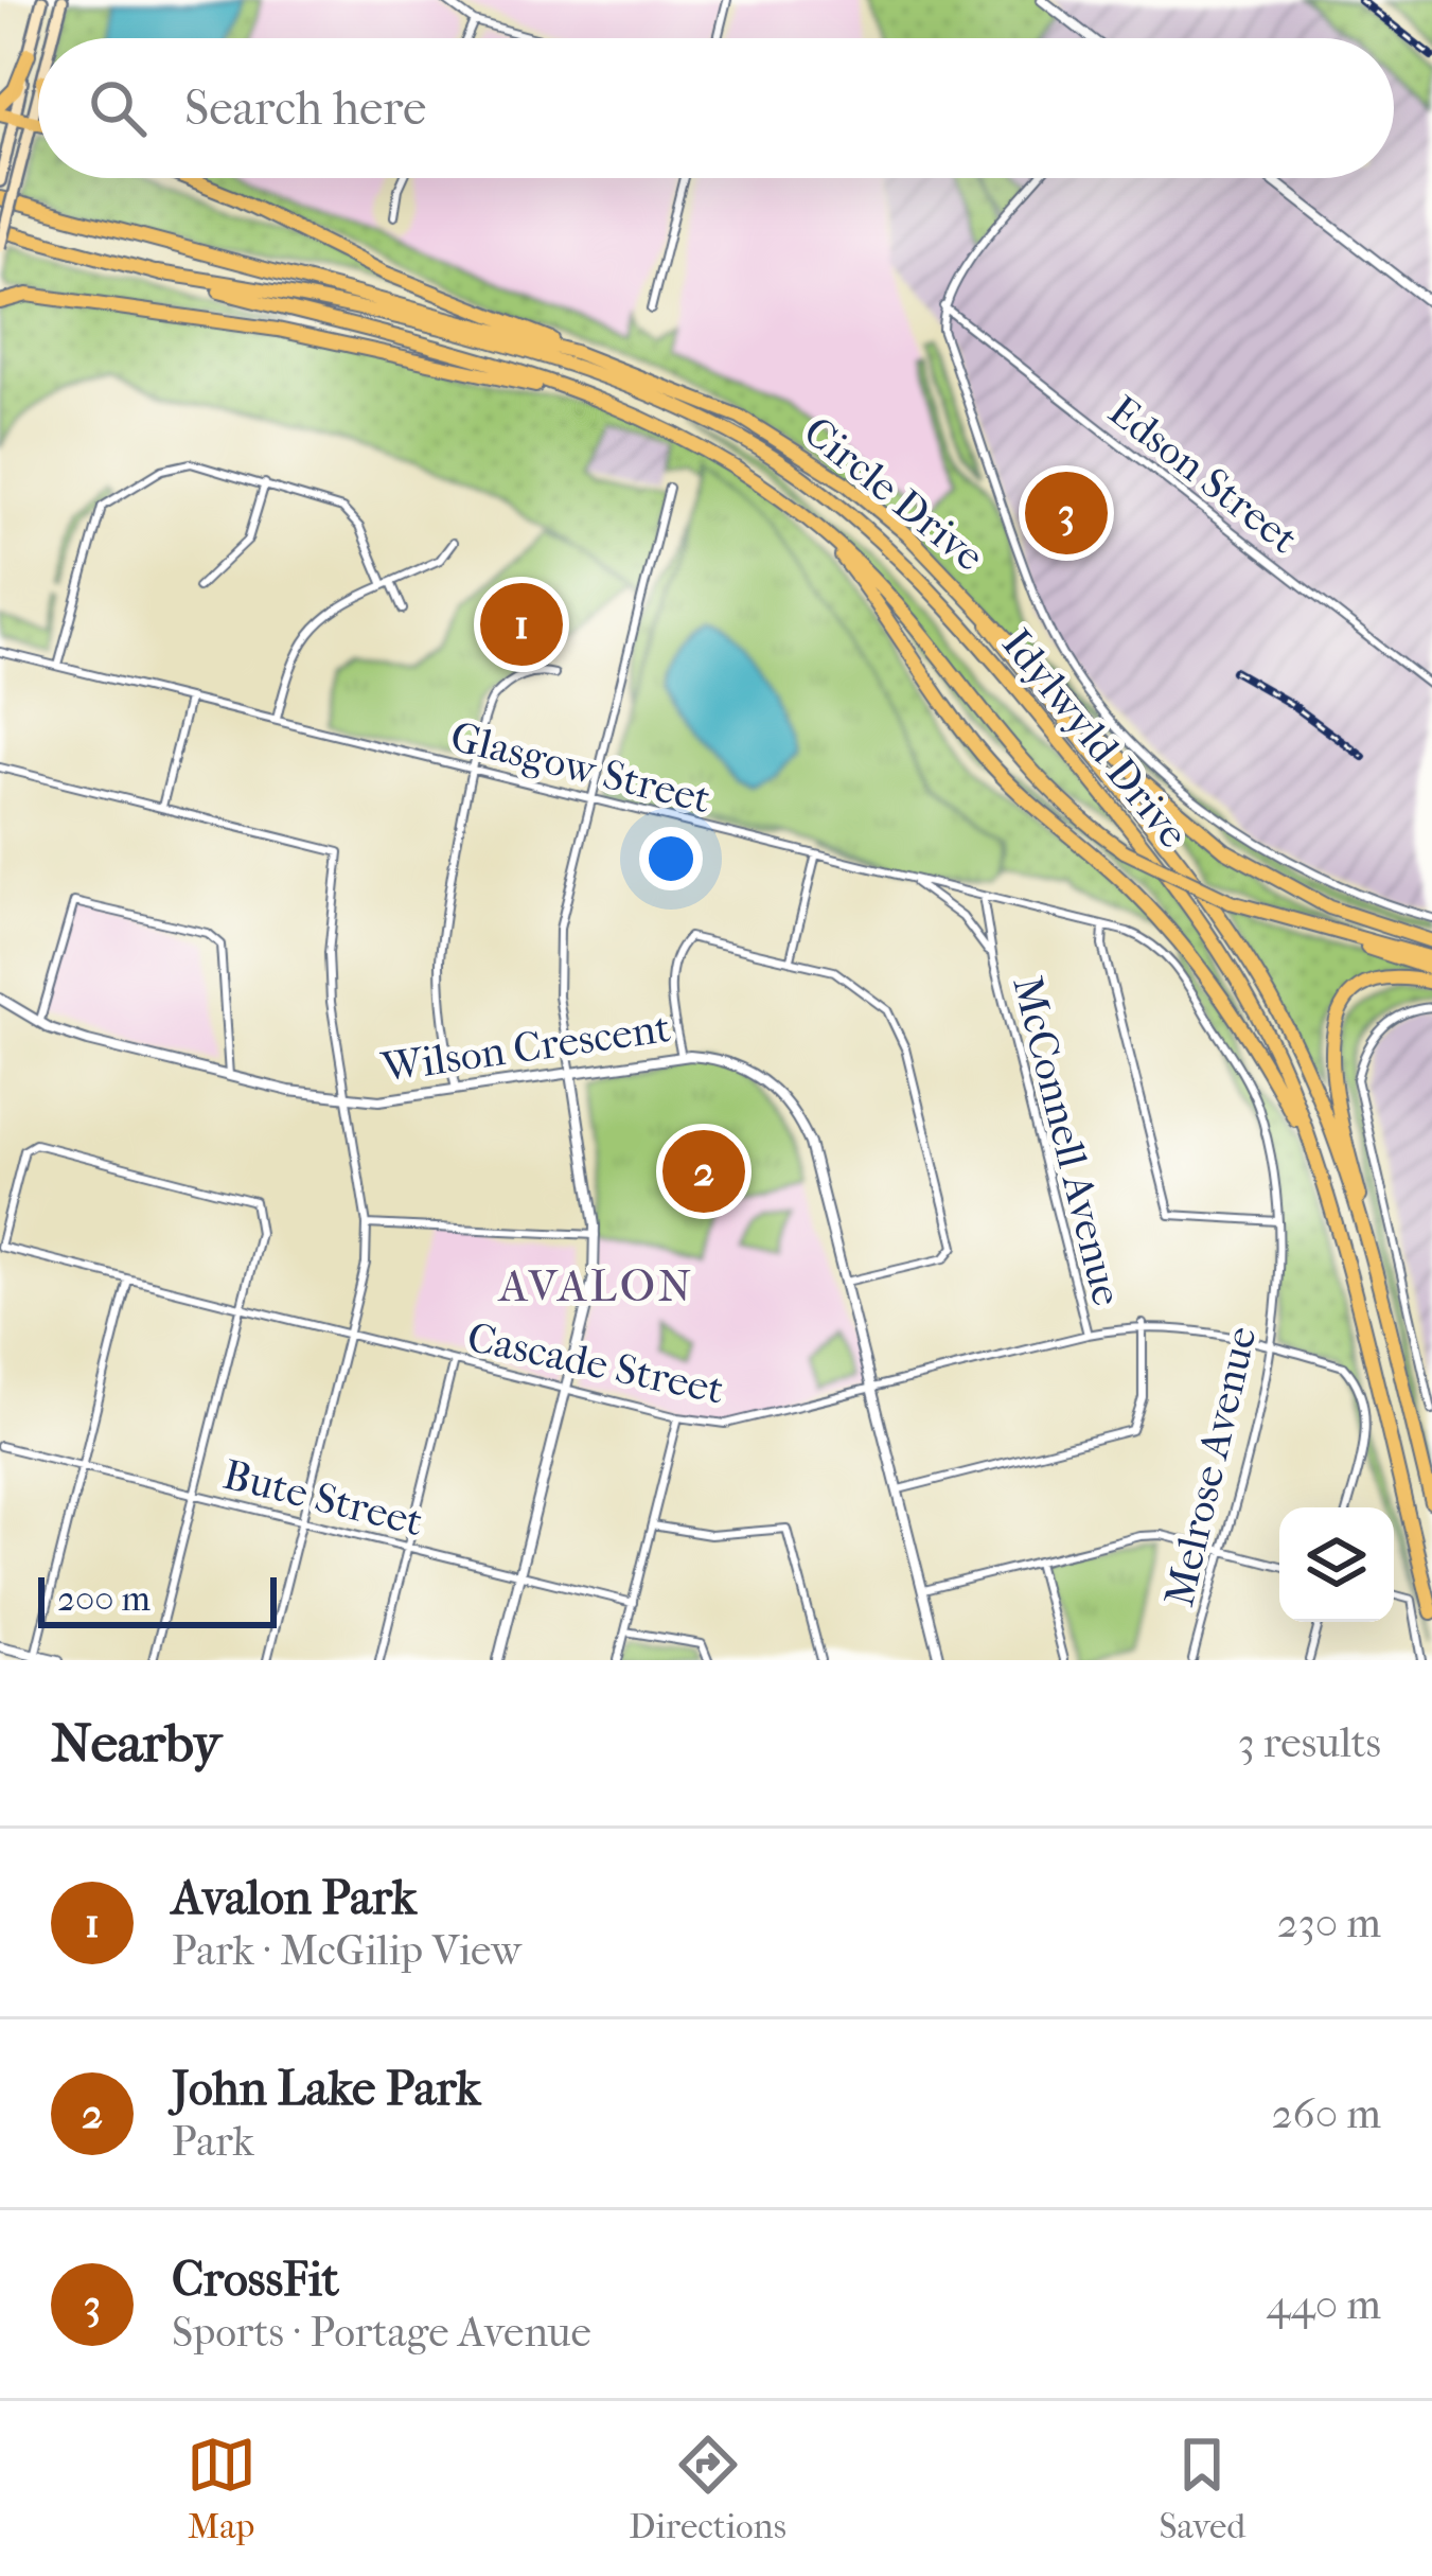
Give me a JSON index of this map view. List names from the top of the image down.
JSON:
{
  "streets": {
    "highway": ["Circle Drive", "Idylwyld Drive"],
    "street": [
      "Edson Street",
      "Glasgow Street",
      "Wilson Crescent",
      "McConnell Avenue",
      "Cascade Street",
      "Melrose Avenue",
      "Bute Street"
    ]
  },
  "crossings": [
    ["Circle Drive", "Idylwyld Drive"],
    ["Glasgow Street", "McConnell Avenue"],
    ["Glasgow Street", "Melrose Avenue"],
    ["Wilson Crescent", "Cascade Street"],
    ["McConnell Avenue", "Cascade Street"],
    ["Cascade Street", "Melrose Avenue"]
  ],
  "districts": ["AVALON"],
  "scale_bar": "200 m",
  "page": {
    "search": "Search here",
    "pins": ["3", "1", "2"],
    "scale": "200 m",
    "heading": ["Nearby", "3 results"],
    "list": [
      {
        "mark": "1",
        "name": "Avalon Park",
        "note": "Park · McGilip View",
        "value": "230 m"
      },
      {
        "mark": "2",
        "name": "John Lake Park",
        "note": "Park",
        "value": "260 m"
      },
      {
        "mark": "3",
        "name": "CrossFit",
        "note": "Sports · Portage Avenue",
        "value": "440 m"
      }
    ],
    "nav": ["Map", "Directions", "Saved"]
  }
}
